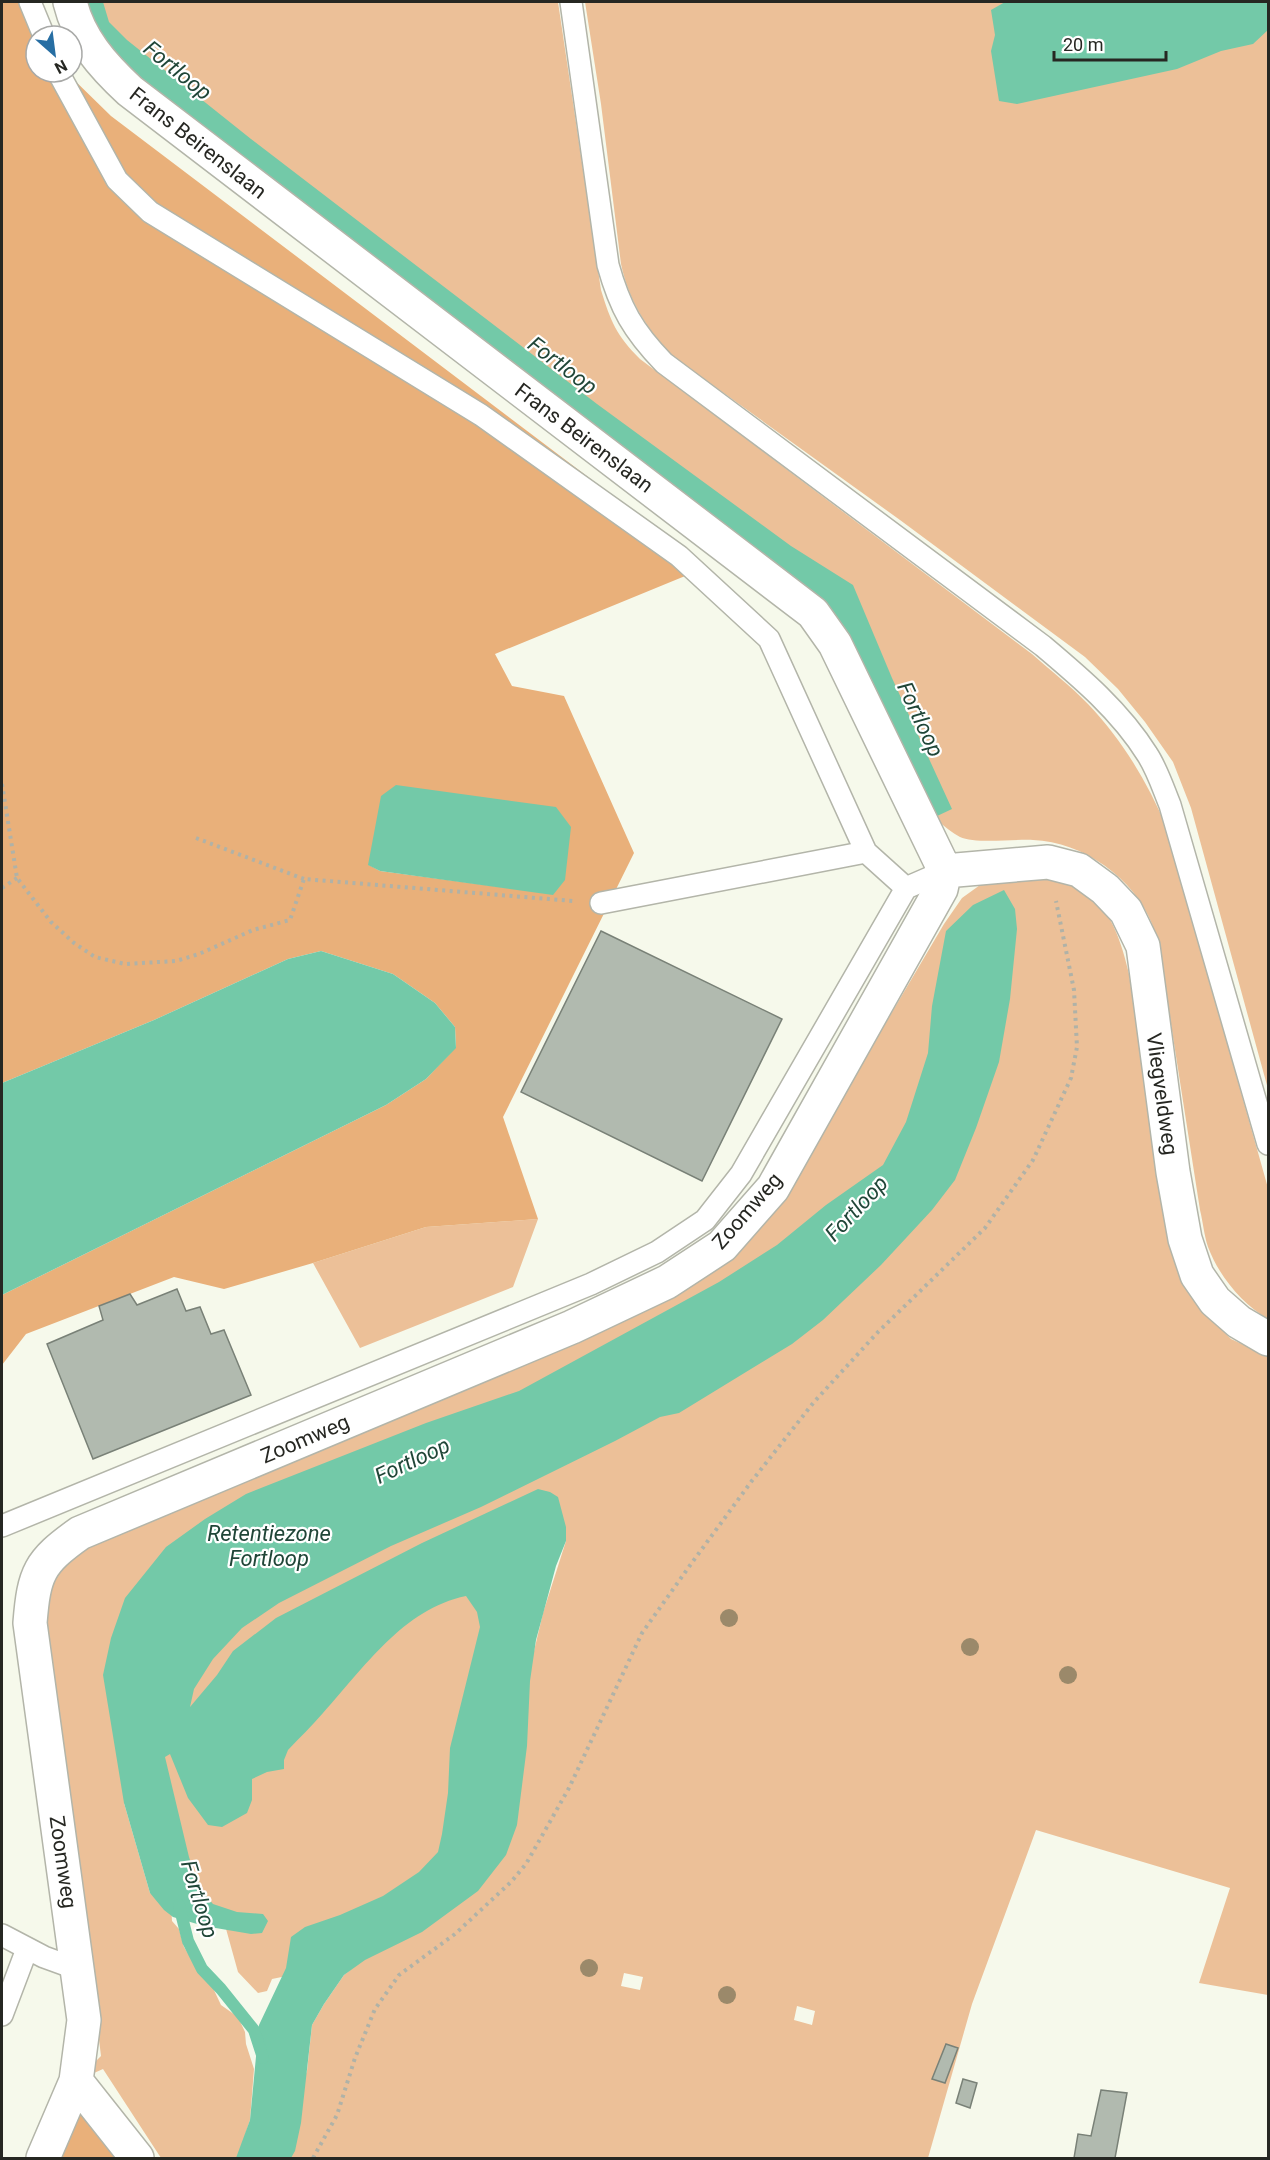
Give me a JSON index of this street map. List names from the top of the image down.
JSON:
{
  "streets": {
    "street": ["Frans Beirenslaan", "Vliegveldweg", "Zoomweg"]
  },
  "crossings": [
    ["Frans Beirenslaan", "Zoomweg"]
  ],
  "water": ["Fortloop", "Retentiezone Fortloop"],
  "scale_bar": "20 m",
  "north": "bottom right"
}
